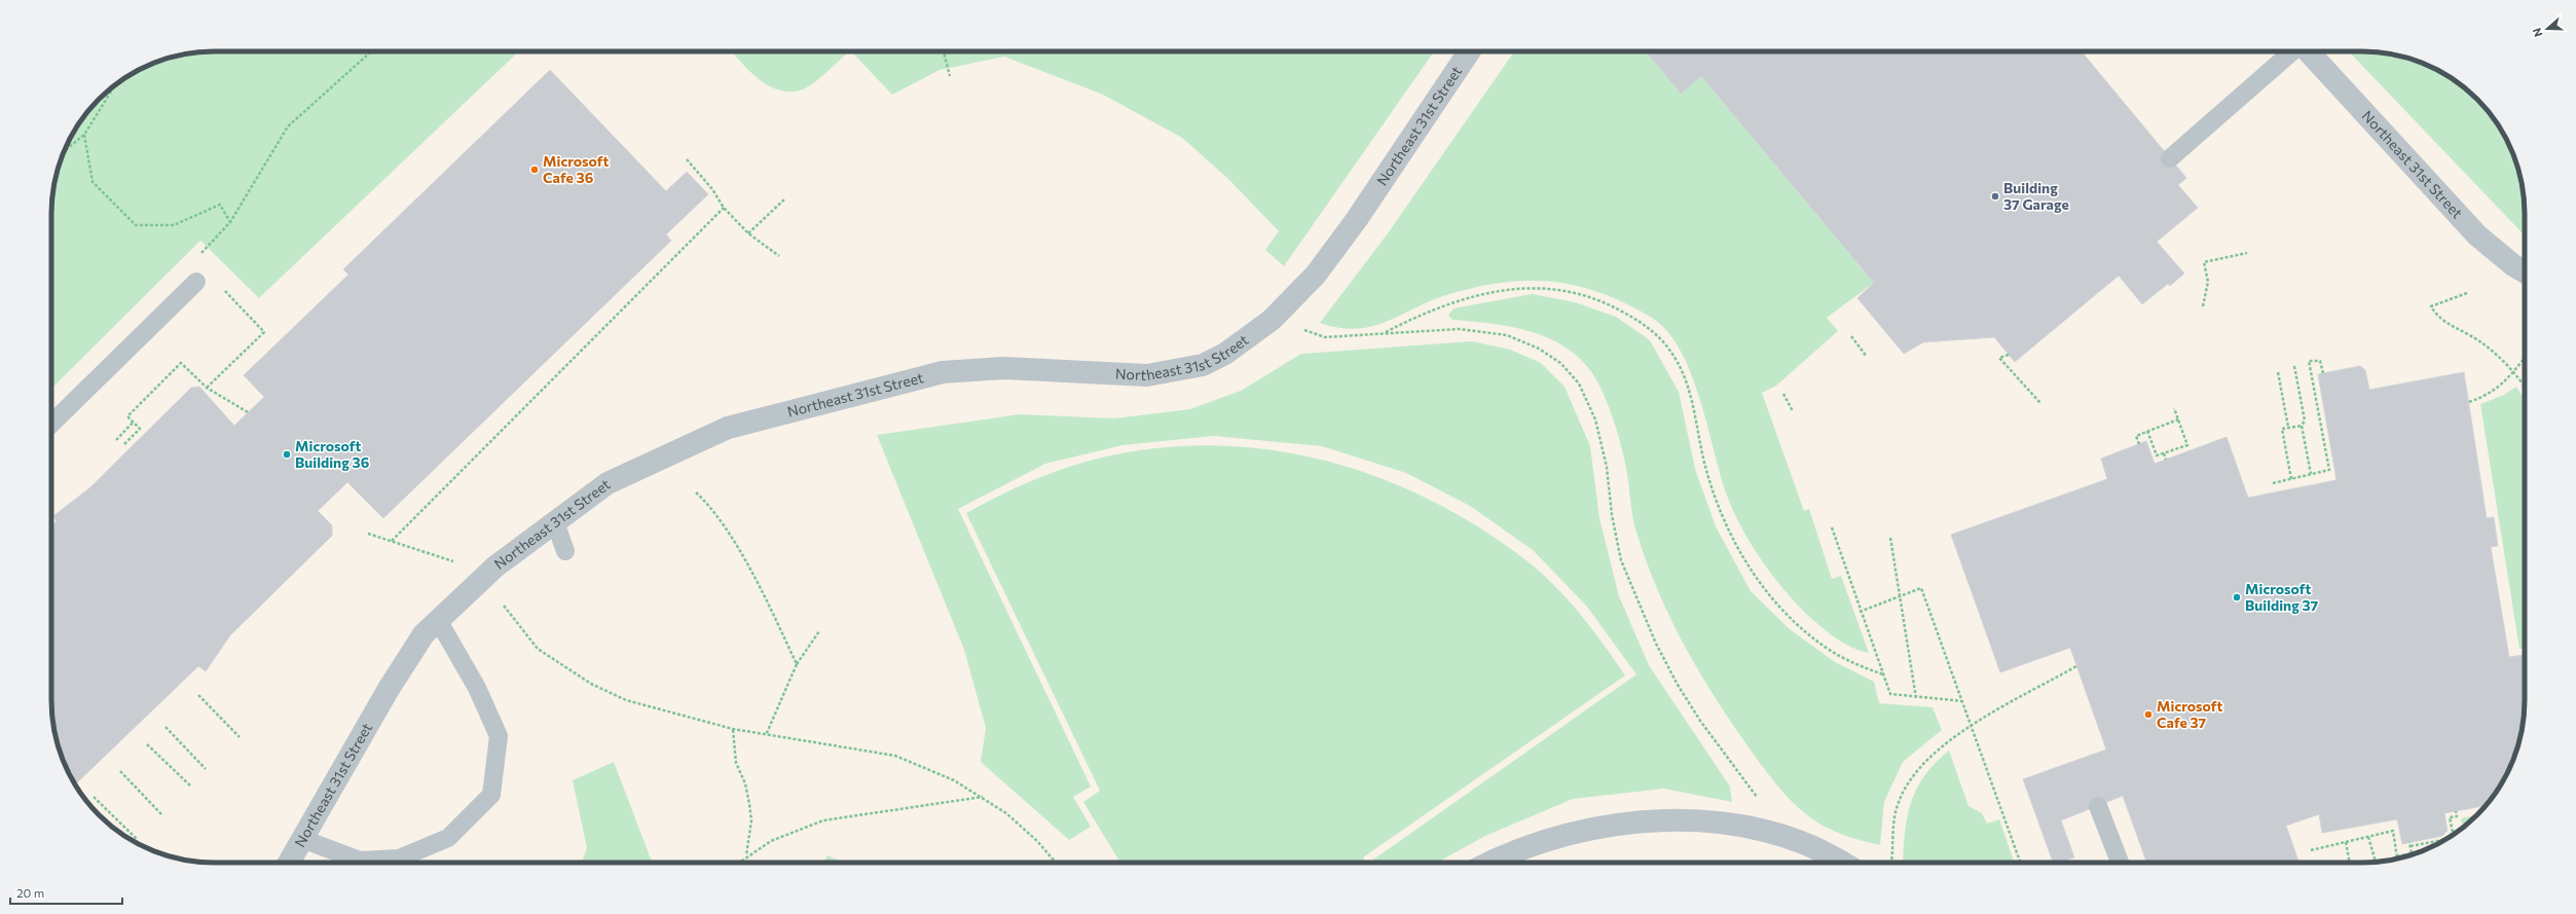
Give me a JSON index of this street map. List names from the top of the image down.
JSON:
{
  "streets": {
    "street": ["Northeast 31st Street"]
  },
  "places": [
    "Microsoft Cafe 36",
    "Building 37 Garage",
    "Microsoft Building 36",
    "Microsoft Building 37",
    "Microsoft Cafe 37"
  ],
  "scale_bar": "20 m",
  "north": "left"
}
